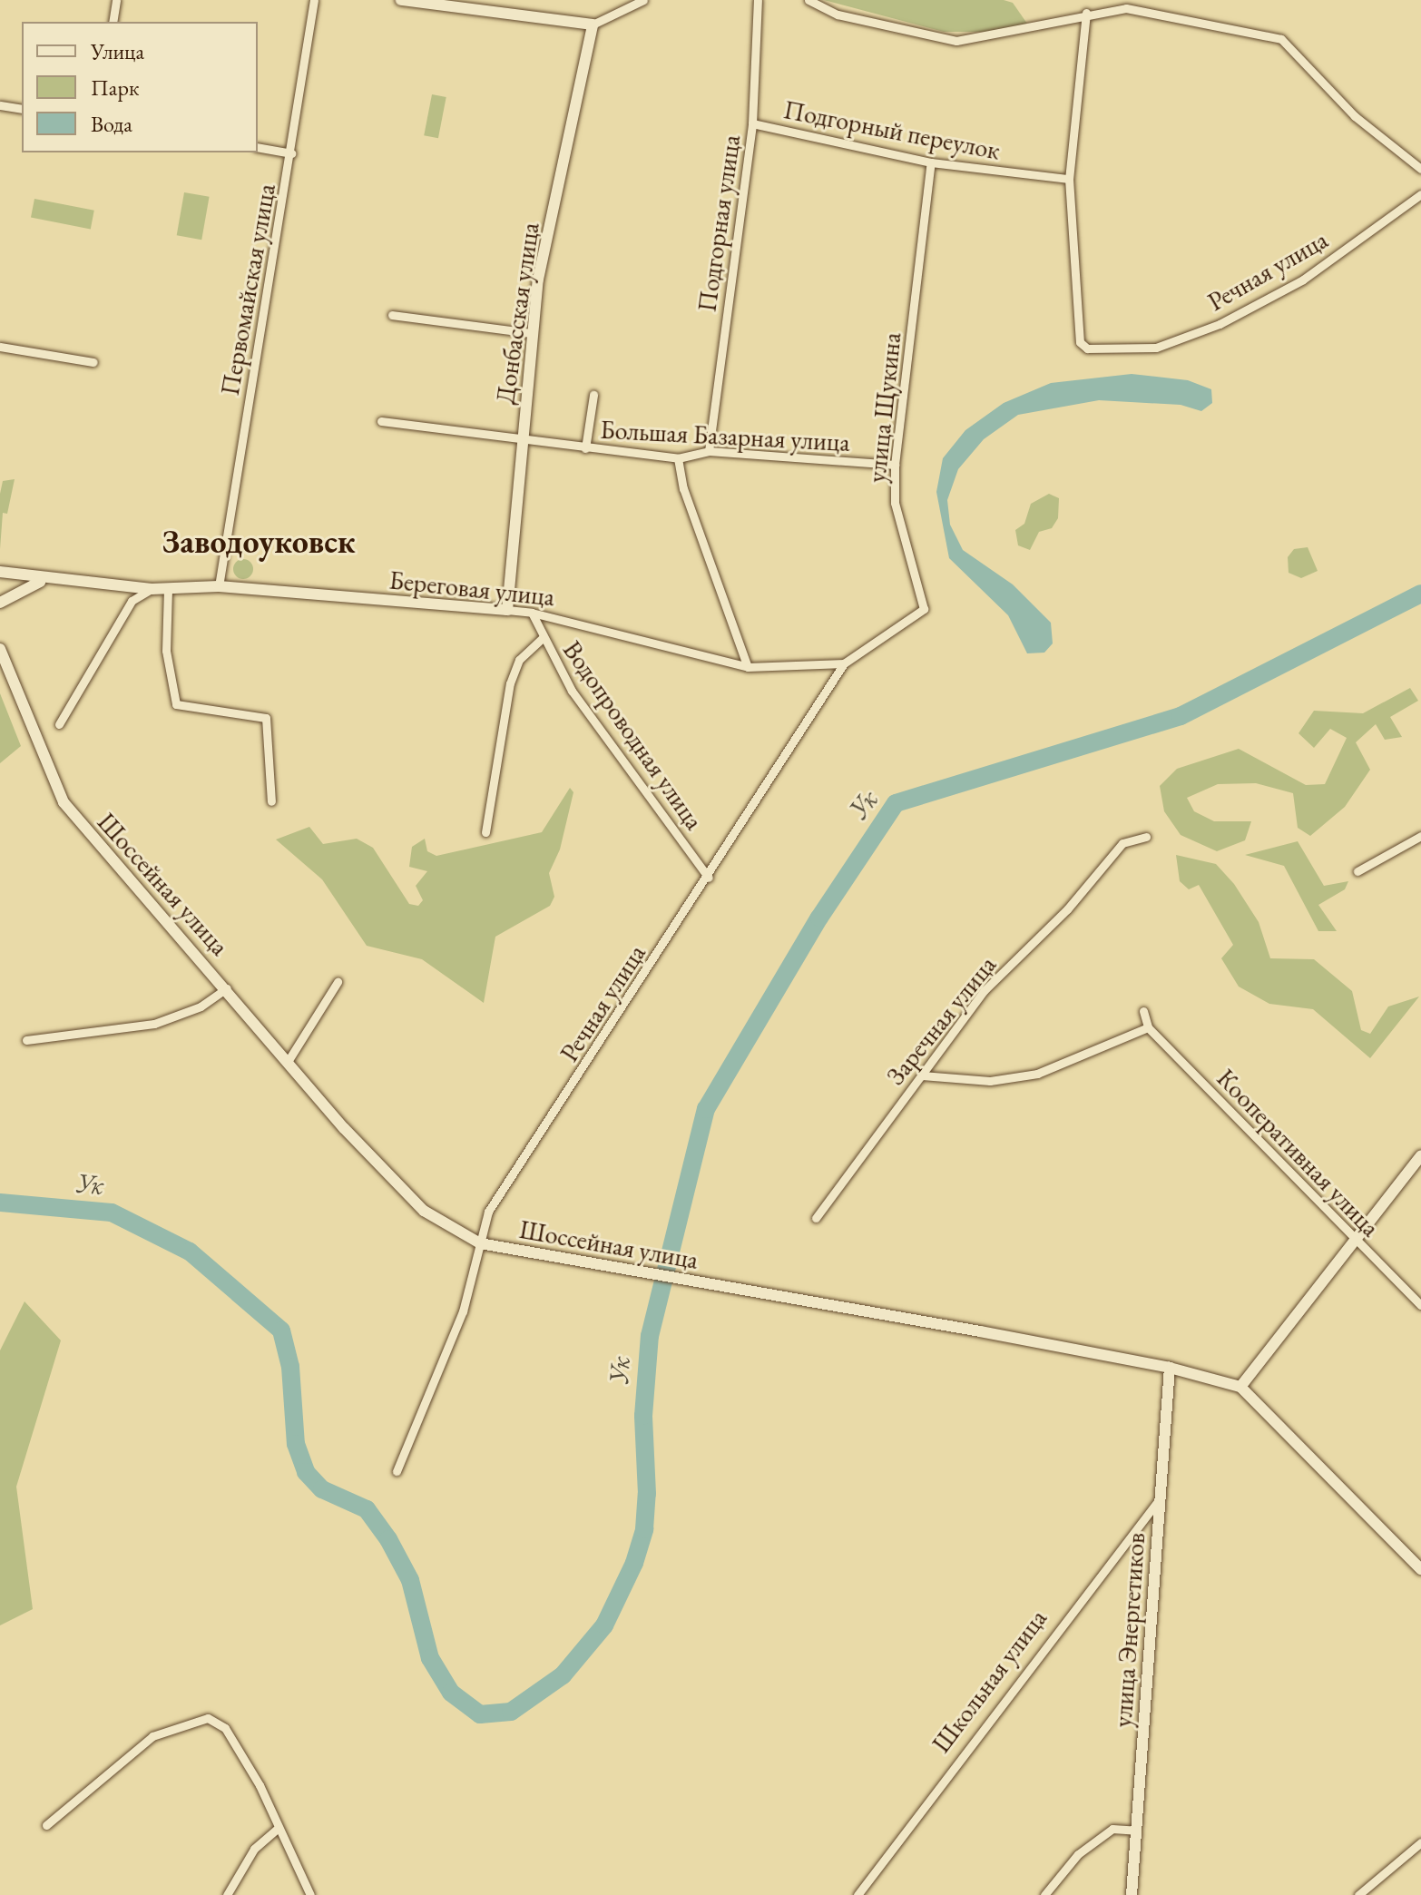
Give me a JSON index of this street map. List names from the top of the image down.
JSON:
{
  "streets": {
    "street": [
      "Подгорный переулок",
      "Подгорная улица",
      "Речная улица",
      "Первомайская улица",
      "Донбасская улица",
      "улица Щукина",
      "Большая Базарная улица",
      "Береговая улица",
      "Водопроводная улица",
      "Шоссейная улица",
      "Заречная улица",
      "Кооперативная улица",
      "улица Энергетиков",
      "Школьная улица"
    ]
  },
  "crossings": [
    ["Подгорный переулок", "Подгорная улица"],
    ["Подгорный переулок", "Речная улица"],
    ["Подгорный переулок", "улица Щукина"],
    ["Подгорная улица", "Большая Базарная улица"],
    ["Речная улица", "улица Щукина"],
    ["Речная улица", "Береговая улица"],
    ["Речная улица", "Водопроводная улица"],
    ["Речная улица", "Шоссейная улица"],
    ["Первомайская улица", "Береговая улица"],
    ["Донбасская улица", "Большая Базарная улица"],
    ["Донбасская улица", "Береговая улица"],
    ["улица Щукина", "Большая Базарная улица"],
    ["Береговая улица", "Водопроводная улица"],
    ["Шоссейная улица", "улица Энергетиков"],
    ["улица Энергетиков", "Школьная улица"]
  ],
  "districts": ["Заводоуковск"],
  "water": ["Ук"],
  "legend": ["Улица", "Парк", "Вода"]
}
